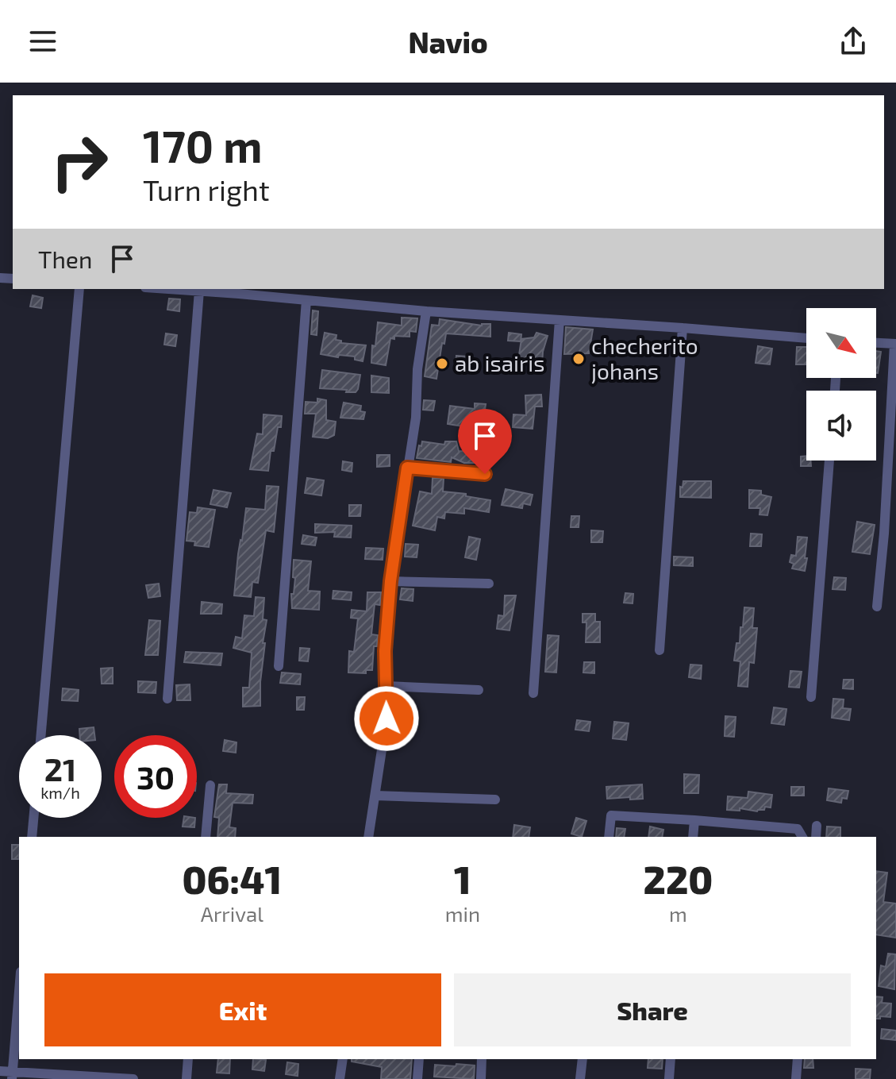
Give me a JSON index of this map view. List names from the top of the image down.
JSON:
{
  "places": ["checherito johans", "ab isairis"],
  "north": "bottom right",
  "page": {
    "header": "Navio",
    "turn": ["170 m", "Turn right"],
    "then": "Then",
    "speed": "21 km/h",
    "limit": "30",
    "eta": [
      "06:41",
      "Arrival",
      "1",
      "min",
      "220",
      "m"
    ],
    "buttons": ["Exit", "Share"]
  }
}
